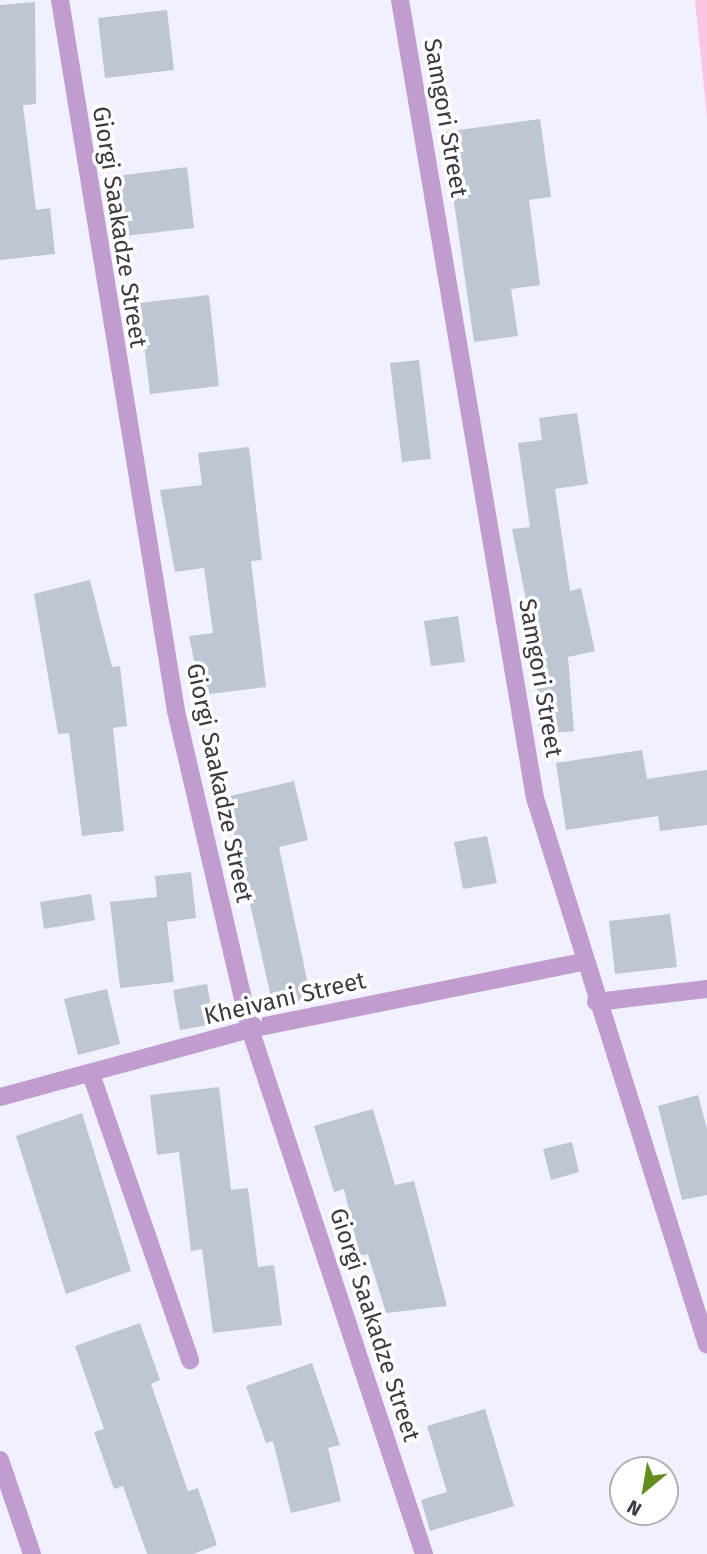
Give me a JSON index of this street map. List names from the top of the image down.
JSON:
{
  "streets": {
    "street": ["Samgori Street", "Giorgi Saakadze Street", "Kheivani Street"]
  },
  "crossings": [
    ["Samgori Street", "Kheivani Street"],
    ["Giorgi Saakadze Street", "Kheivani Street"]
  ],
  "north": "bottom left"
}
